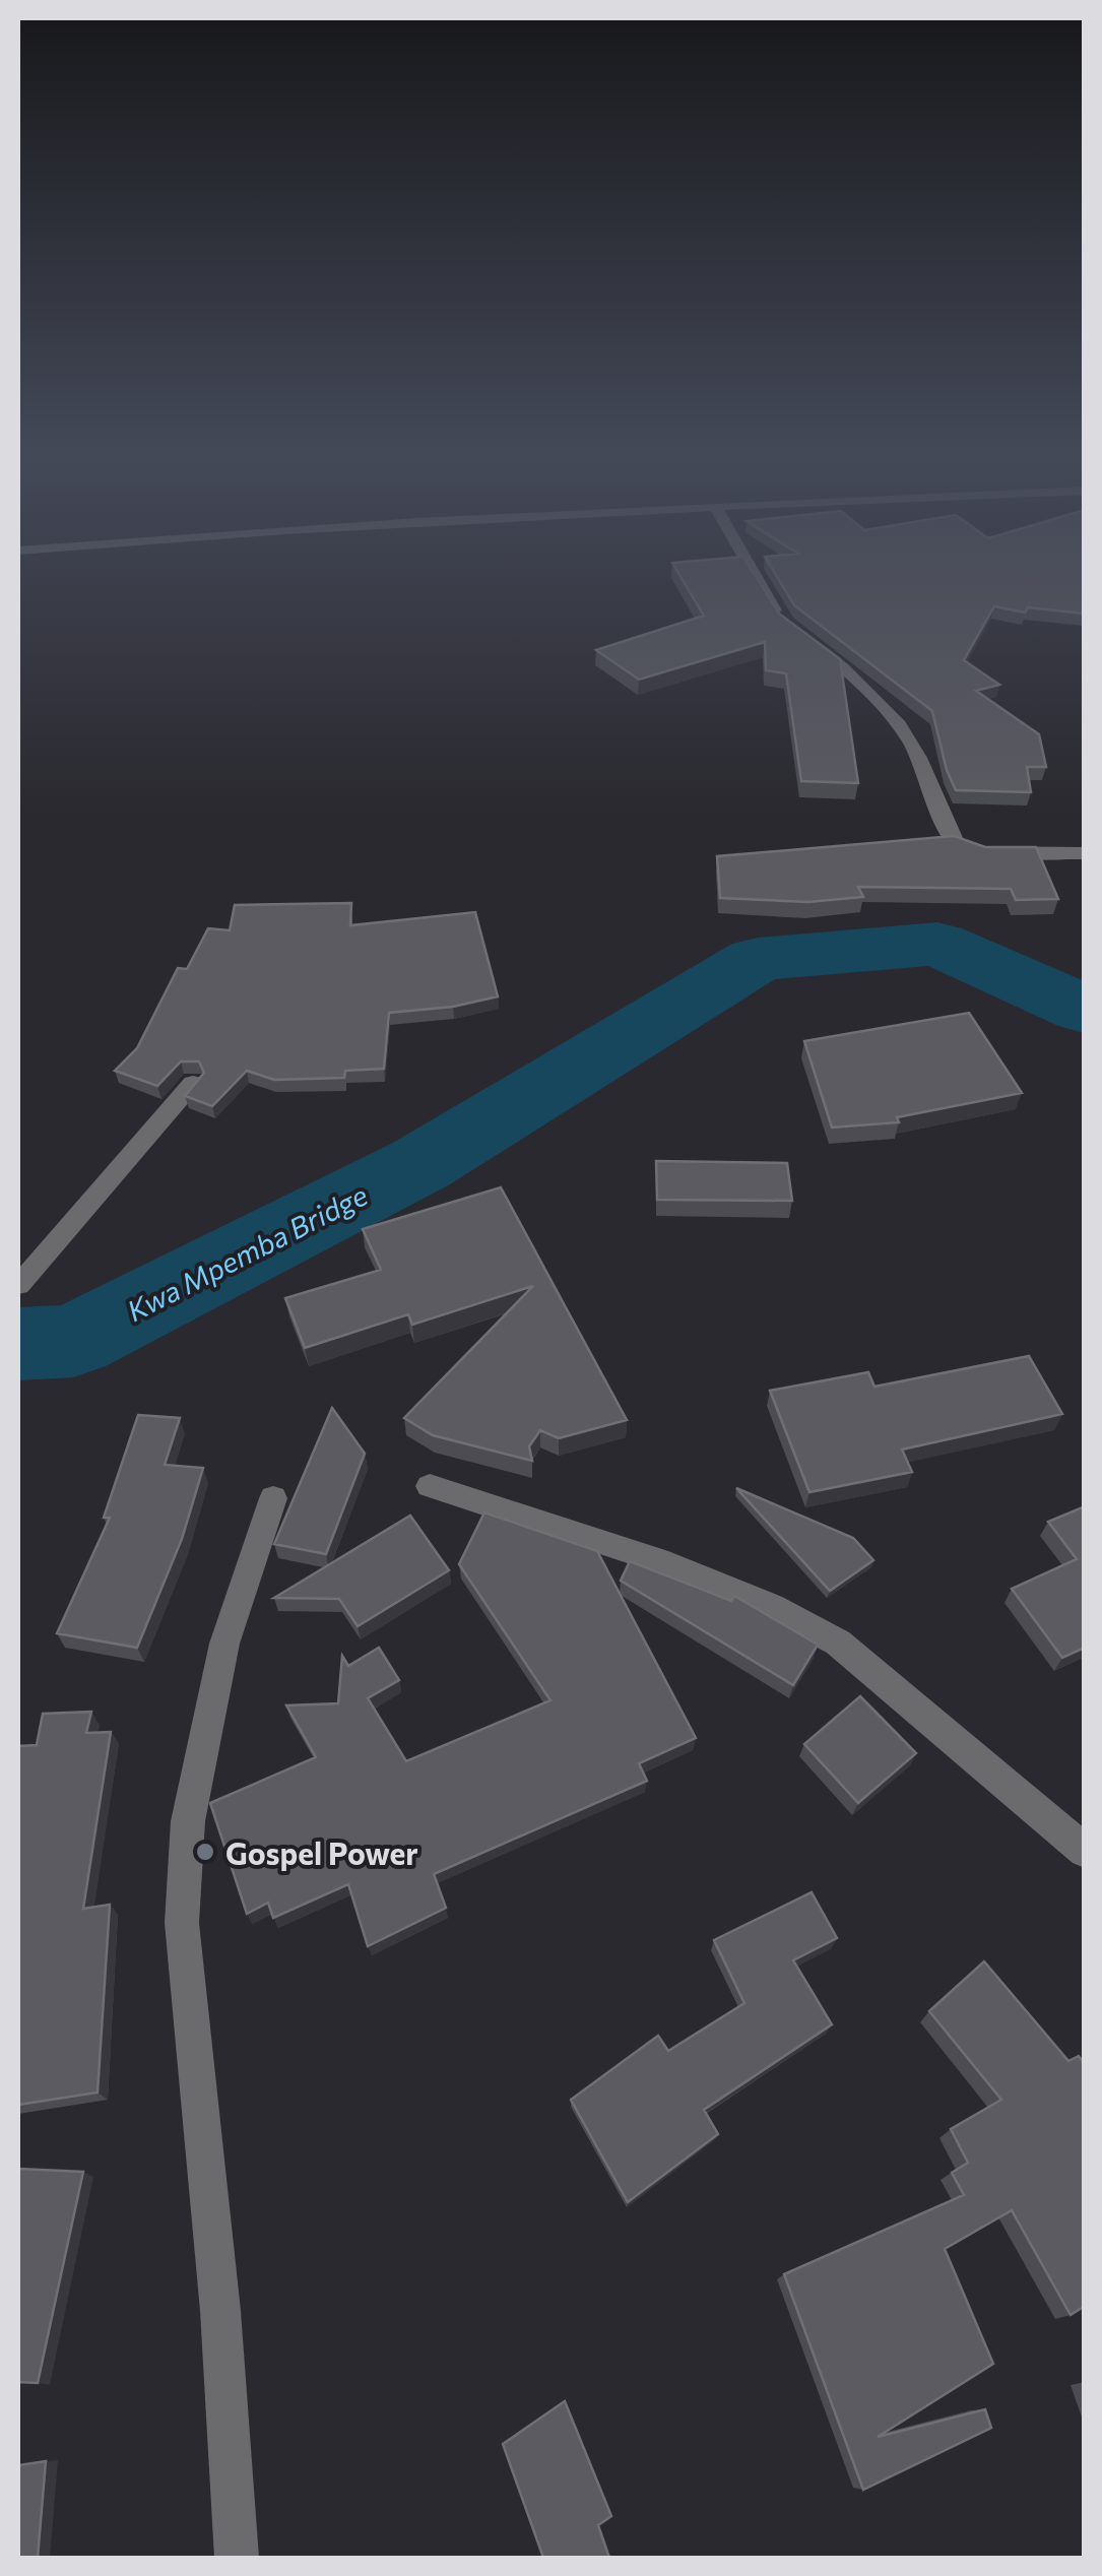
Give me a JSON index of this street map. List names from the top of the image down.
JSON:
{
  "water": ["Kwa Mpemba Bridge"],
  "places": ["Gospel Power"]
}
